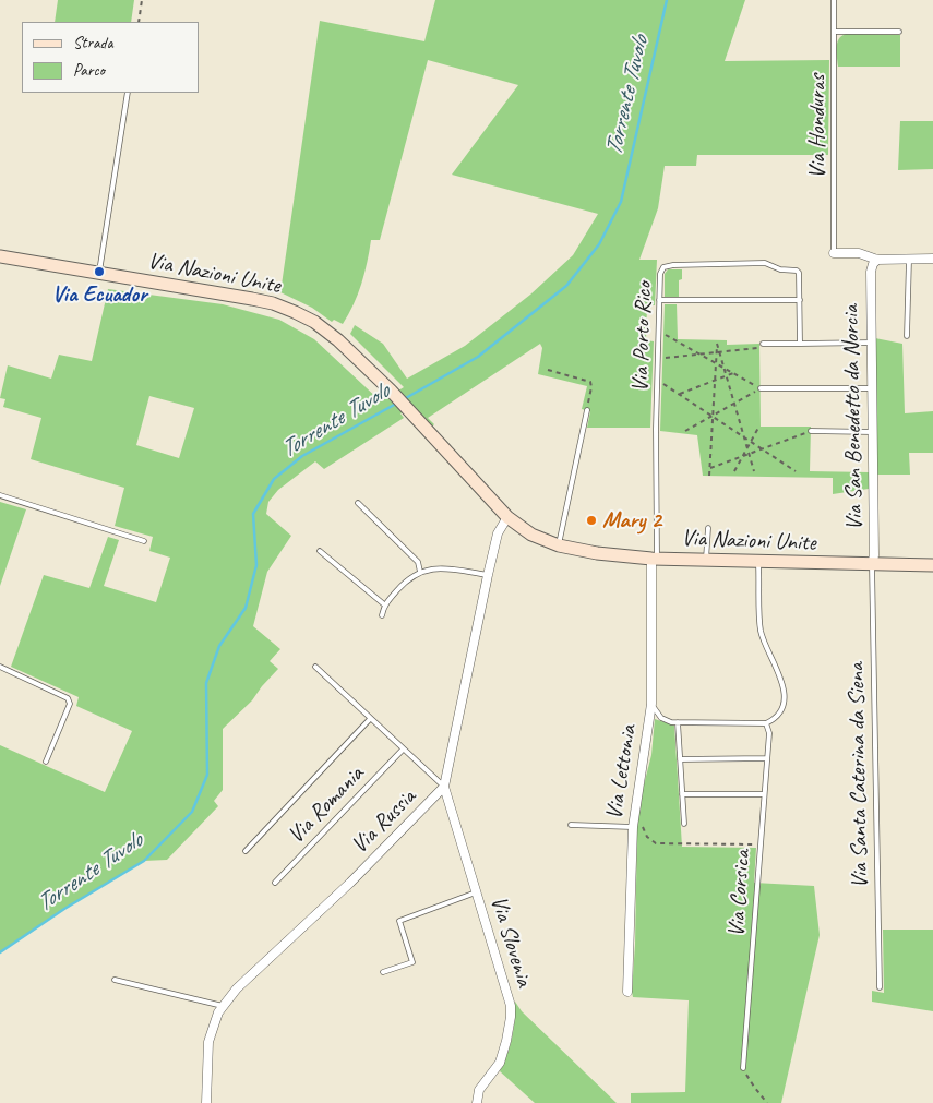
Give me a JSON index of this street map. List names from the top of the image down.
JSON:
{
  "streets": {
    "street": [
      "Via Nazioni Unite",
      "Via San Benedetto da Norcia",
      "Via Lettonia",
      "Via Russia",
      "Via Slovenia"
    ],
    "lane": [
      "Via Honduras",
      "Via Porto Rico",
      "Via Santa Caterina da Siena",
      "Via Romania",
      "Via Corsica"
    ]
  },
  "crossings": [
    ["Via Nazioni Unite", "Via Porto Rico"],
    ["Via Nazioni Unite", "Via San Benedetto da Norcia"],
    ["Via Nazioni Unite", "Via Lettonia"],
    ["Via Nazioni Unite", "Via Santa Caterina da Siena"],
    ["Via Nazioni Unite", "Via Russia"],
    ["Via Porto Rico", "Via Lettonia"],
    ["Via San Benedetto da Norcia", "Via Santa Caterina da Siena"],
    ["Via Russia", "Via Slovenia"]
  ],
  "water": ["Torrente Tuvolo"],
  "places": ["Via Ecuador", "Mary 2"],
  "legend": ["Strada", "Parco"]
}
